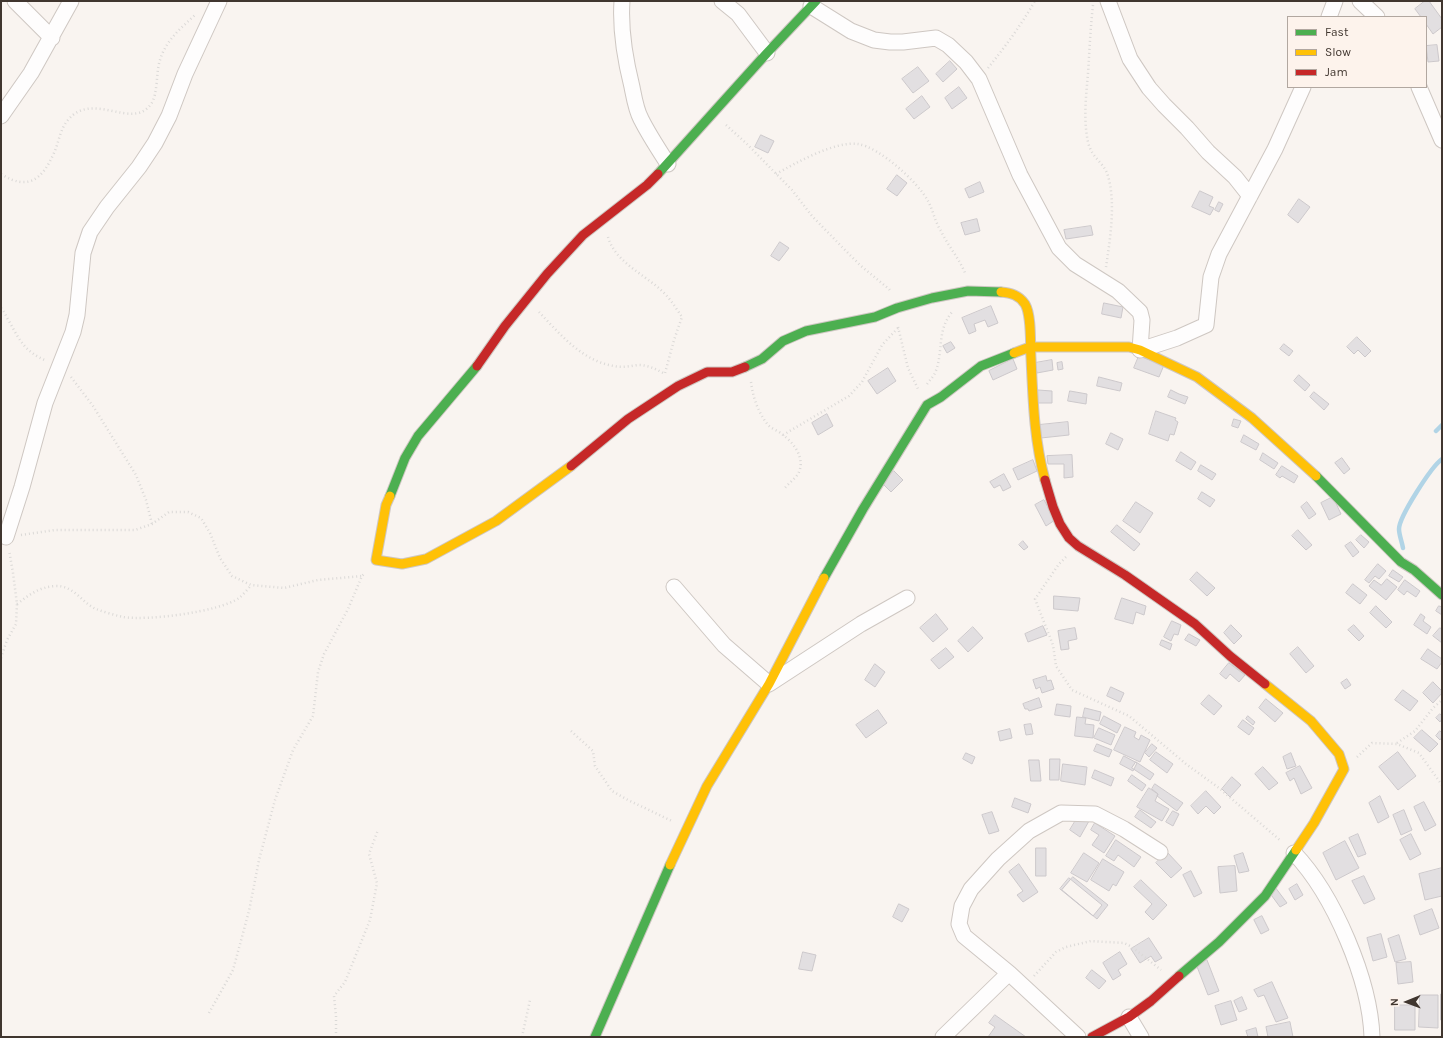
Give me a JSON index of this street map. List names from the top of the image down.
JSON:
{
  "legend": ["Fast", "Slow", "Jam"],
  "north": "left"
}
